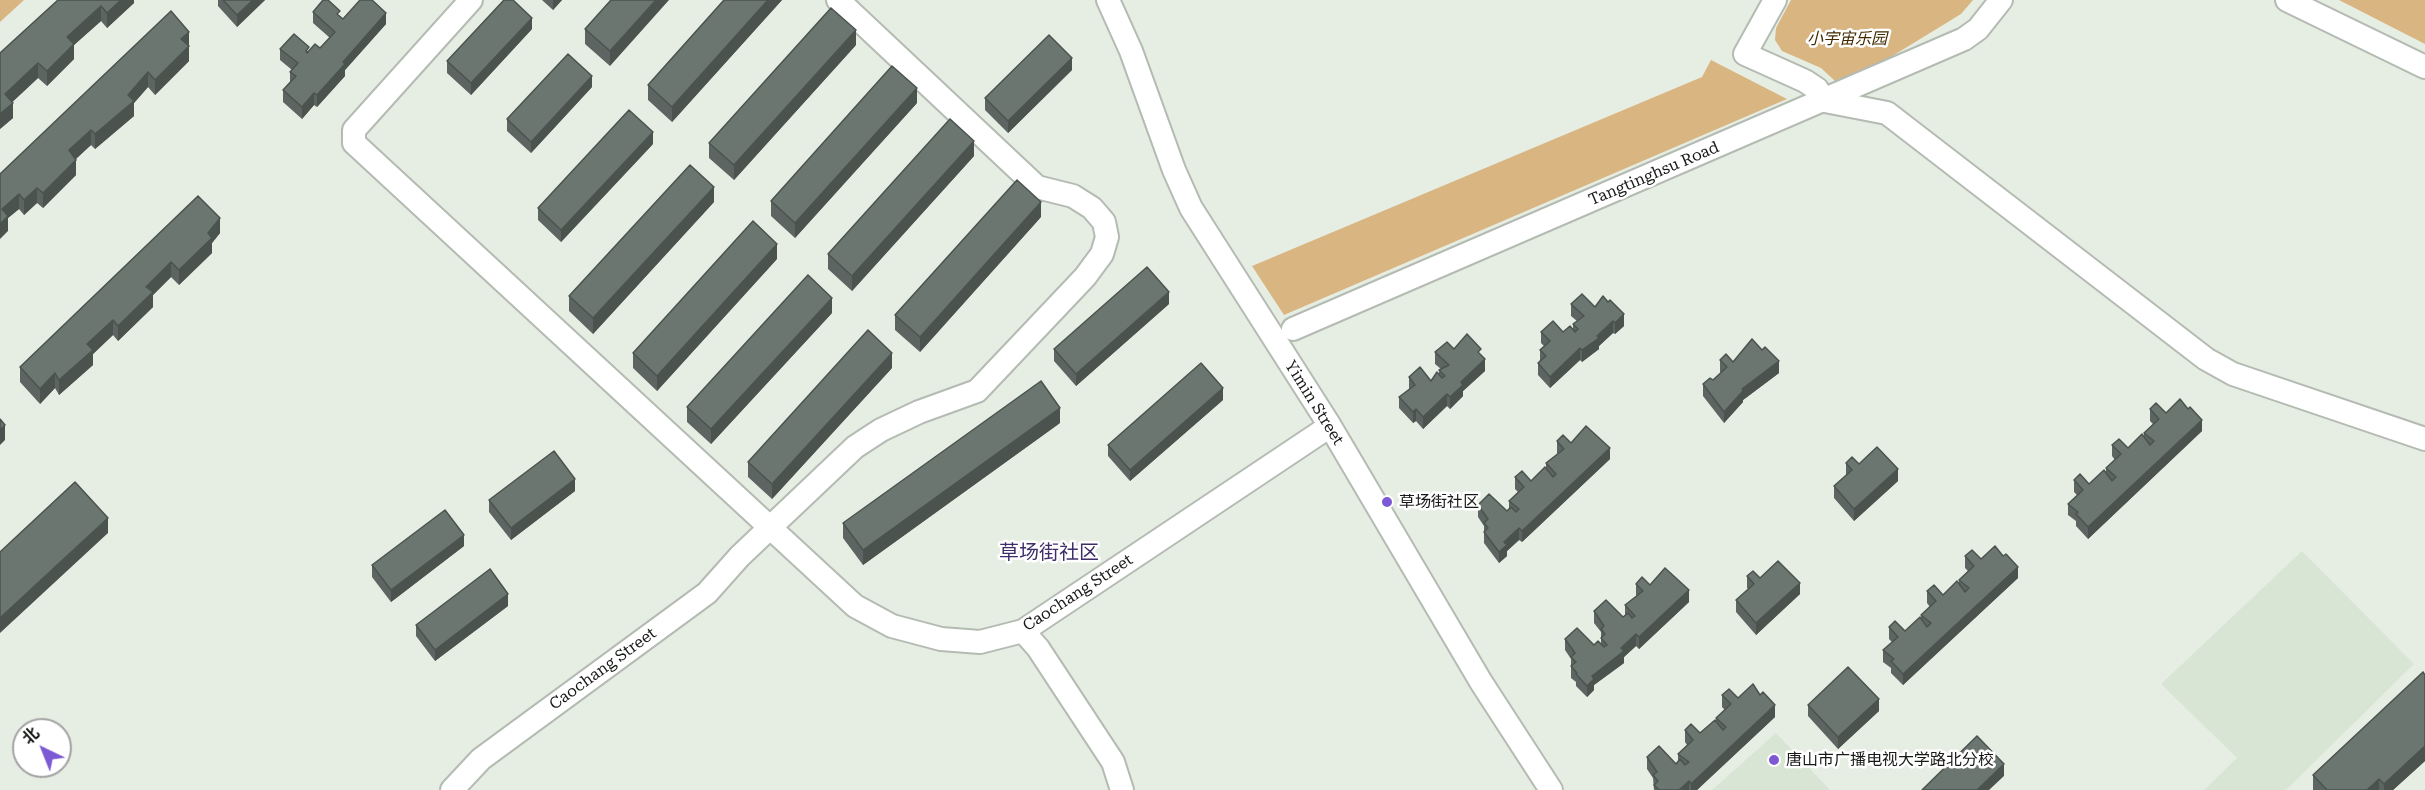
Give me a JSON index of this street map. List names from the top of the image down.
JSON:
{
  "streets": {
    "street": ["Tangtinghsu Road", "Yimin Street", "Caochang Street"]
  },
  "crossings": [
    ["Yimin Street", "Caochang Street"]
  ],
  "districts": ["草场街社区"],
  "parks": ["小宇宙乐园"],
  "places": ["草场街社区", "唐山市广播电视大学路北分校"],
  "north": "top left"
}
